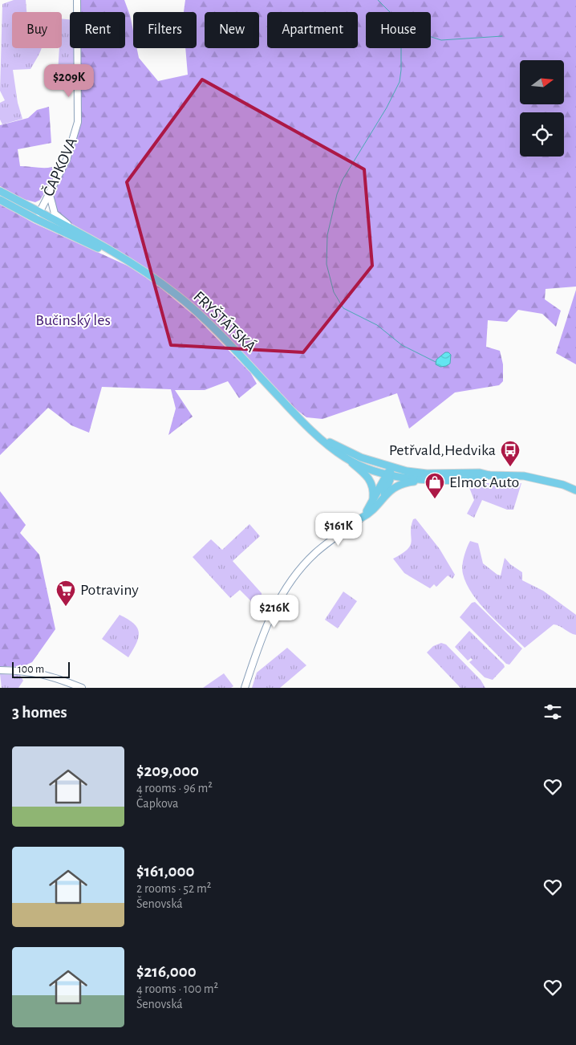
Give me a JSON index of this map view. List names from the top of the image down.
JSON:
{
  "streets": {
    "main road": ["FRYŠTÁTSKÁ"],
    "street": ["ČAPKOVA"]
  },
  "crossings": [
    ["ČAPKOVA", "FRYŠTÁTSKÁ"]
  ],
  "parks": ["Bučinský les"],
  "places": {
    "bus stop": ["Petřvald,Hedvika"],
    "shop": ["Elmot Auto"],
    "supermarket": ["Potraviny"]
  },
  "scale_bar": "100 m",
  "north": "right",
  "page": {
    "chip": [
      "Buy",
      "Rent",
      "Filters",
      "New",
      "Apartment",
      "House"
    ],
    "price": ["$209K", "$161K", "$216K"],
    "scale": "100 m",
    "heading": "3 homes",
    "list": [
      {
        "name": "$209,000",
        "note": "4 rooms · 96 m² · Čapkova"
      },
      {
        "name": "$161,000",
        "note": "2 rooms · 52 m² · Šenovská"
      },
      {
        "name": "$216,000",
        "note": "4 rooms · 100 m² · Šenovská"
      }
    ]
  }
}
